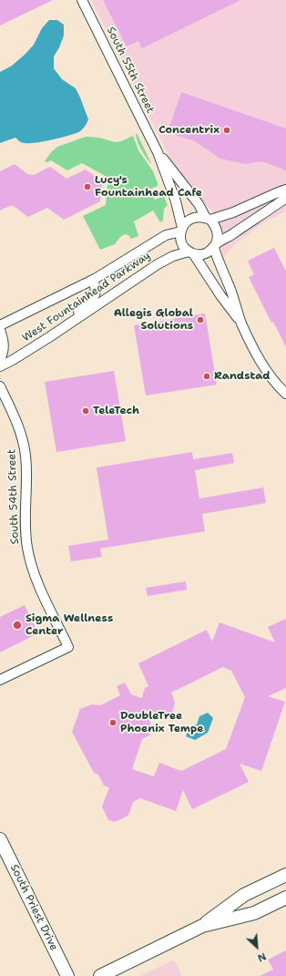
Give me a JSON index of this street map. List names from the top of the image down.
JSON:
{
  "streets": {
    "main road": ["South Priest Drive"],
    "street": ["South 55th Street", "West Fountainhead Parkway", "South 54th Street"]
  },
  "crossings": [
    ["South 55th Street", "West Fountainhead Parkway"]
  ],
  "places": [
    "Concentrix",
    "Lucy's Fountainhead Cafe",
    "Allegis Global Solutions",
    "Randstad",
    "TeleTech",
    "Sigma Wellness Center",
    "DoubleTree Phoenix Tempe"
  ],
  "north": "bottom right"
}
